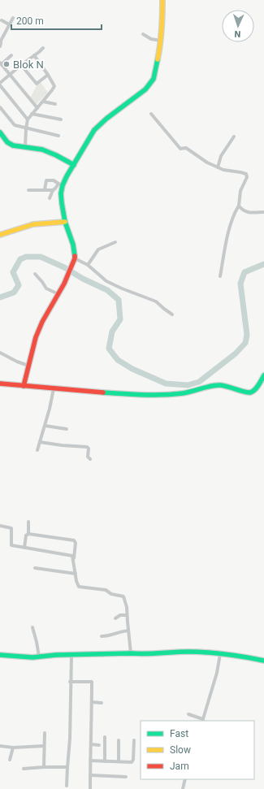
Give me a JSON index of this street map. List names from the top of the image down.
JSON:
{
  "places": ["Blok N"],
  "legend": ["Fast", "Slow", "Jam"],
  "scale_bar": "200 m",
  "north": "bottom"
}
